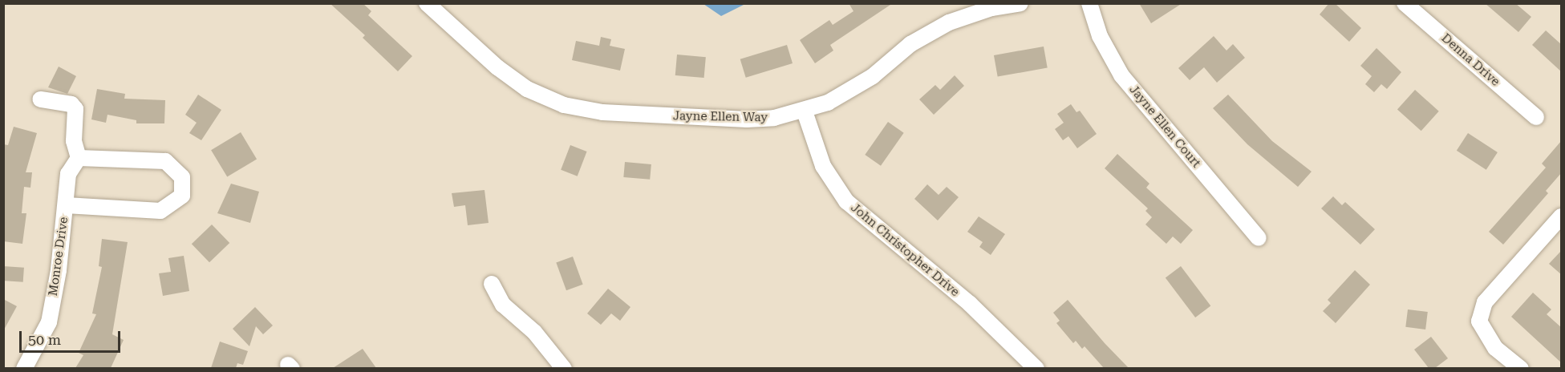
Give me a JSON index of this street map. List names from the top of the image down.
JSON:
{
  "streets": {
    "street": [
      "Denna Drive",
      "Jayne Ellen Way",
      "Jayne Ellen Court",
      "John Christopher Drive",
      "Monroe Drive"
    ]
  },
  "crossings": [
    ["Jayne Ellen Way", "John Christopher Drive"]
  ],
  "scale_bar": "50 m"
}
